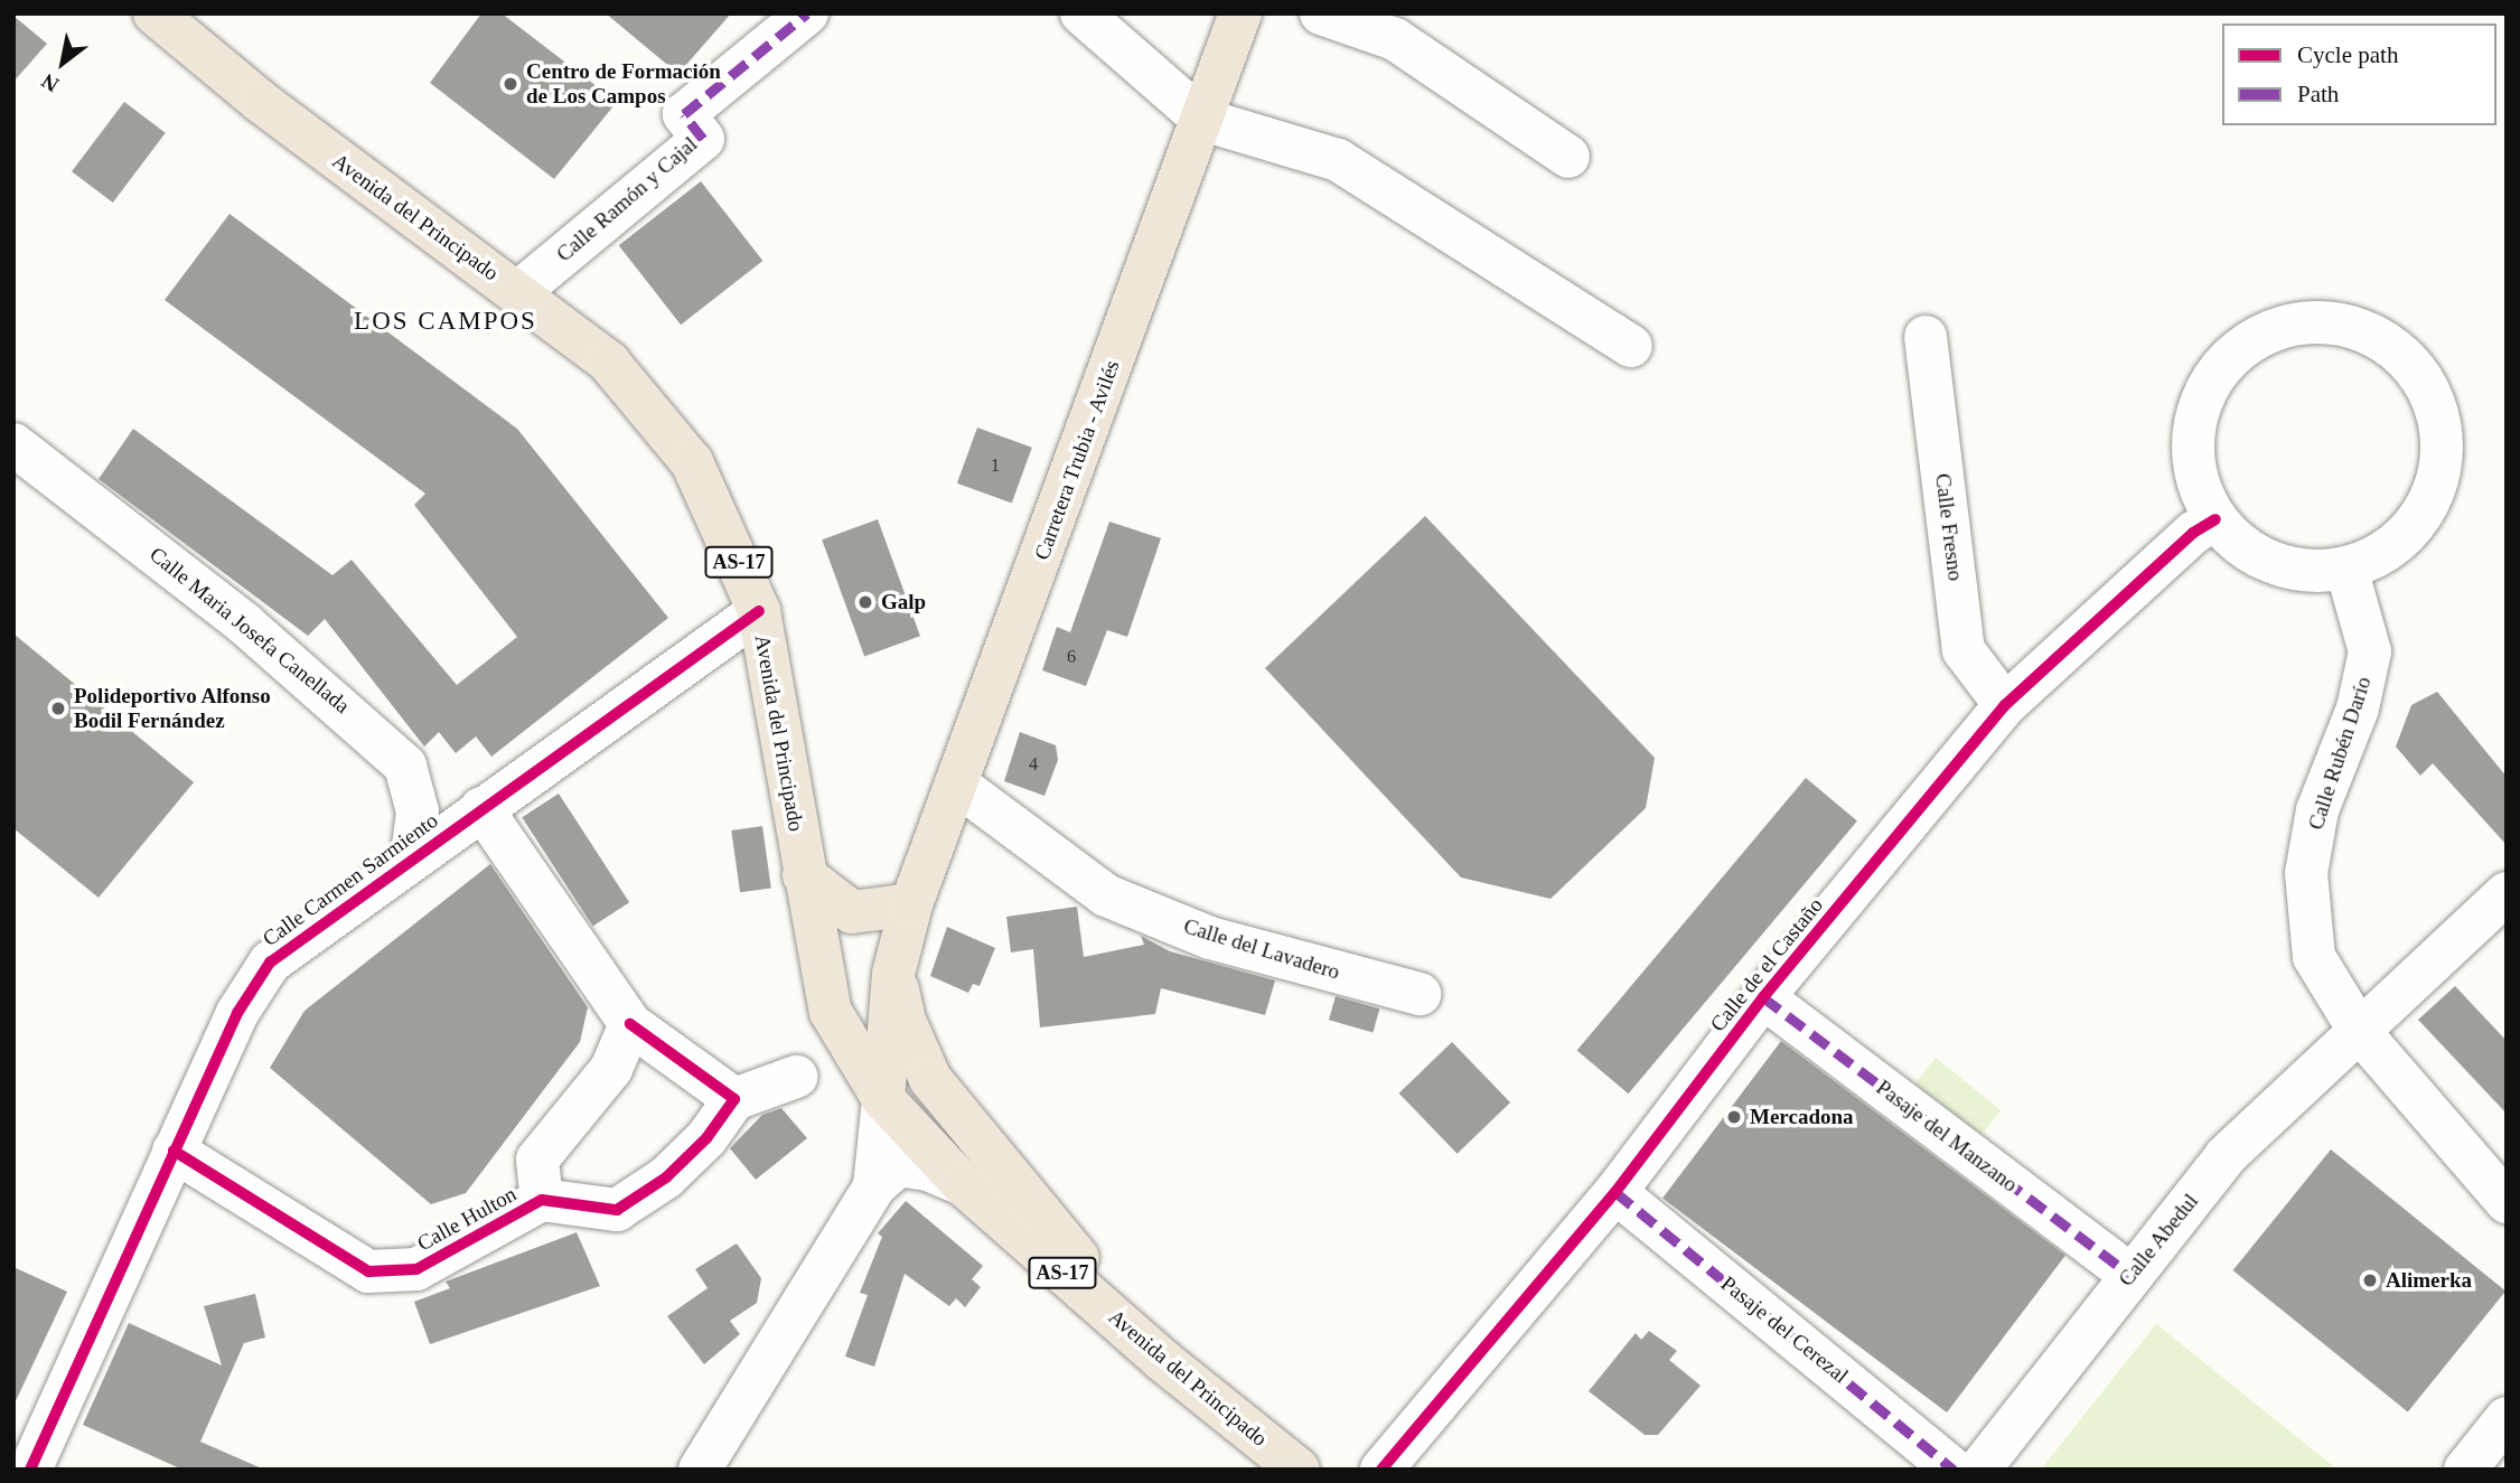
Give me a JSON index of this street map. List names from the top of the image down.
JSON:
{
  "streets": {
    "main road": ["Avenida del Principado", "Carretera Trubia - Avilés", "AS-17"],
    "street": [
      "Calle Ramón y Cajal",
      "Calle Fresno",
      "Calle Maria Josefa Canellada",
      "Calle Rubén Darío",
      "Calle Carmen Sarmiento",
      "Calle del Lavadero",
      "Calle de el Castaño",
      "Pasaje del Manzano",
      "Calle Hulton",
      "Calle Abedul",
      "Pasaje del Cerezal"
    ]
  },
  "crossings": [
    ["Calle Ramón y Cajal", "Avenida del Principado"],
    ["Avenida del Principado", "Carretera Trubia - Avilés"],
    ["Avenida del Principado", "Calle Carmen Sarmiento"],
    ["Carretera Trubia - Avilés", "Calle del Lavadero"],
    ["Calle Fresno", "Calle de el Castaño"],
    ["Calle Maria Josefa Canellada", "Calle Carmen Sarmiento"],
    ["Calle Rubén Darío", "Calle de el Castaño"],
    ["Calle Rubén Darío", "Calle Abedul"],
    ["Calle Carmen Sarmiento", "Calle Hulton"],
    ["Calle de el Castaño", "Pasaje del Manzano"],
    ["Calle de el Castaño", "Pasaje del Cerezal"],
    ["Pasaje del Manzano", "Calle Abedul"]
  ],
  "districts": ["LOS CAMPOS"],
  "places": [
    "Centro de Formación de Los Campos",
    "Galp",
    "Polideportivo Alfonso Bodil Fernández",
    "Mercadona",
    "Alimerka"
  ],
  "house_numbers": ["1", "6", "4"],
  "legend": ["Cycle path", "Path"],
  "north": "bottom left"
}
